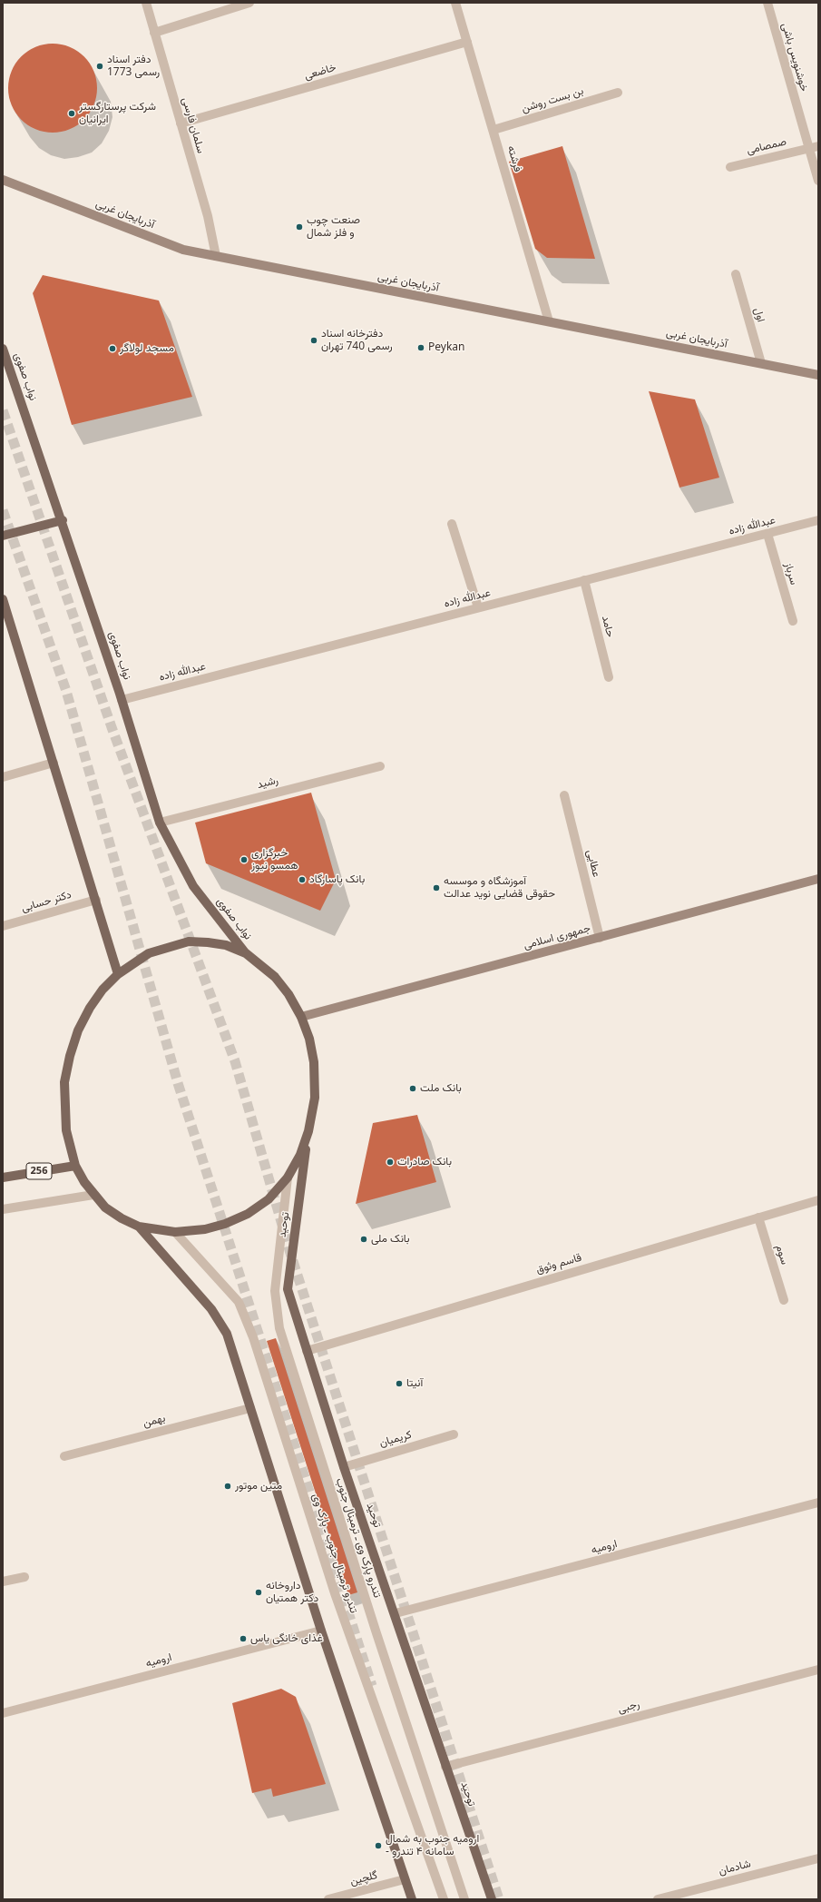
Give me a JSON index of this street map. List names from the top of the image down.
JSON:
{
  "streets": {
    "main road": [
      "آذربایجان غربی",
      "نواب صفوی",
      "جمهوری اسلامی",
      "256",
      "توحید"
    ],
    "street": [
      "خوشنویس باشی",
      "خاضعی",
      "بن بست روشن",
      "سلمان فارسی",
      "صمصامی",
      "فرشته",
      "اول",
      "عبدالله زاده",
      "سرباز",
      "حامد",
      "رشید",
      "عطایی",
      "دکتر حسابی",
      "سوم",
      "قاسم وثوق",
      "بهمن",
      "کریمیان",
      "تندرو پارک وی ـ ترمینال جنوب",
      "ارومیه",
      "تندرو ترمینال جنوب ـ پارک وی",
      "رجبی",
      "شادمان",
      "گلچین"
    ]
  },
  "crossings": [
    ["خوشنویس باشی", "صمصامی"],
    ["خاضعی", "سلمان فارسی"],
    ["خاضعی", "فرشته"],
    ["بن بست روشن", "فرشته"],
    ["سلمان فارسی", "آذربایجان غربی"],
    ["فرشته", "آذربایجان غربی"],
    ["آذربایجان غربی", "اول"],
    ["نواب صفوی", "عبدالله زاده"],
    ["نواب صفوی", "رشید"],
    ["عبدالله زاده", "سرباز"],
    ["عبدالله زاده", "حامد"],
    ["عطایی", "جمهوری اسلامی"],
    ["توحید", "قاسم وثوق"],
    ["توحید", "کریمیان"],
    ["توحید", "ارومیه"],
    ["توحید", "رجبی"],
    ["سوم", "قاسم وثوق"]
  ],
  "places": [
    "دفتر اسناد رسمی 1773",
    "شرکت پرستارگستر ایرانیان",
    "صنعت چوب و فلز شمال",
    "دفترخانه اسناد رسمی 740 تهران",
    "Peykan",
    "مسجد لولاگر",
    "خبرگزاری همسو نیوز",
    "بانک پاسارگاد",
    "آموزشگاه و موسسه حقوقی قضایی نوید عدالت",
    "بانک ملت",
    "بانک صادرات",
    "بانک ملی",
    "آنیتا",
    "متین موتور",
    "داروخانه دکتر همتیان",
    "غذای خانگی یاس",
    "ارومیه جنوب به شمال - سامانه ۴ تندرو"
  ]
}
